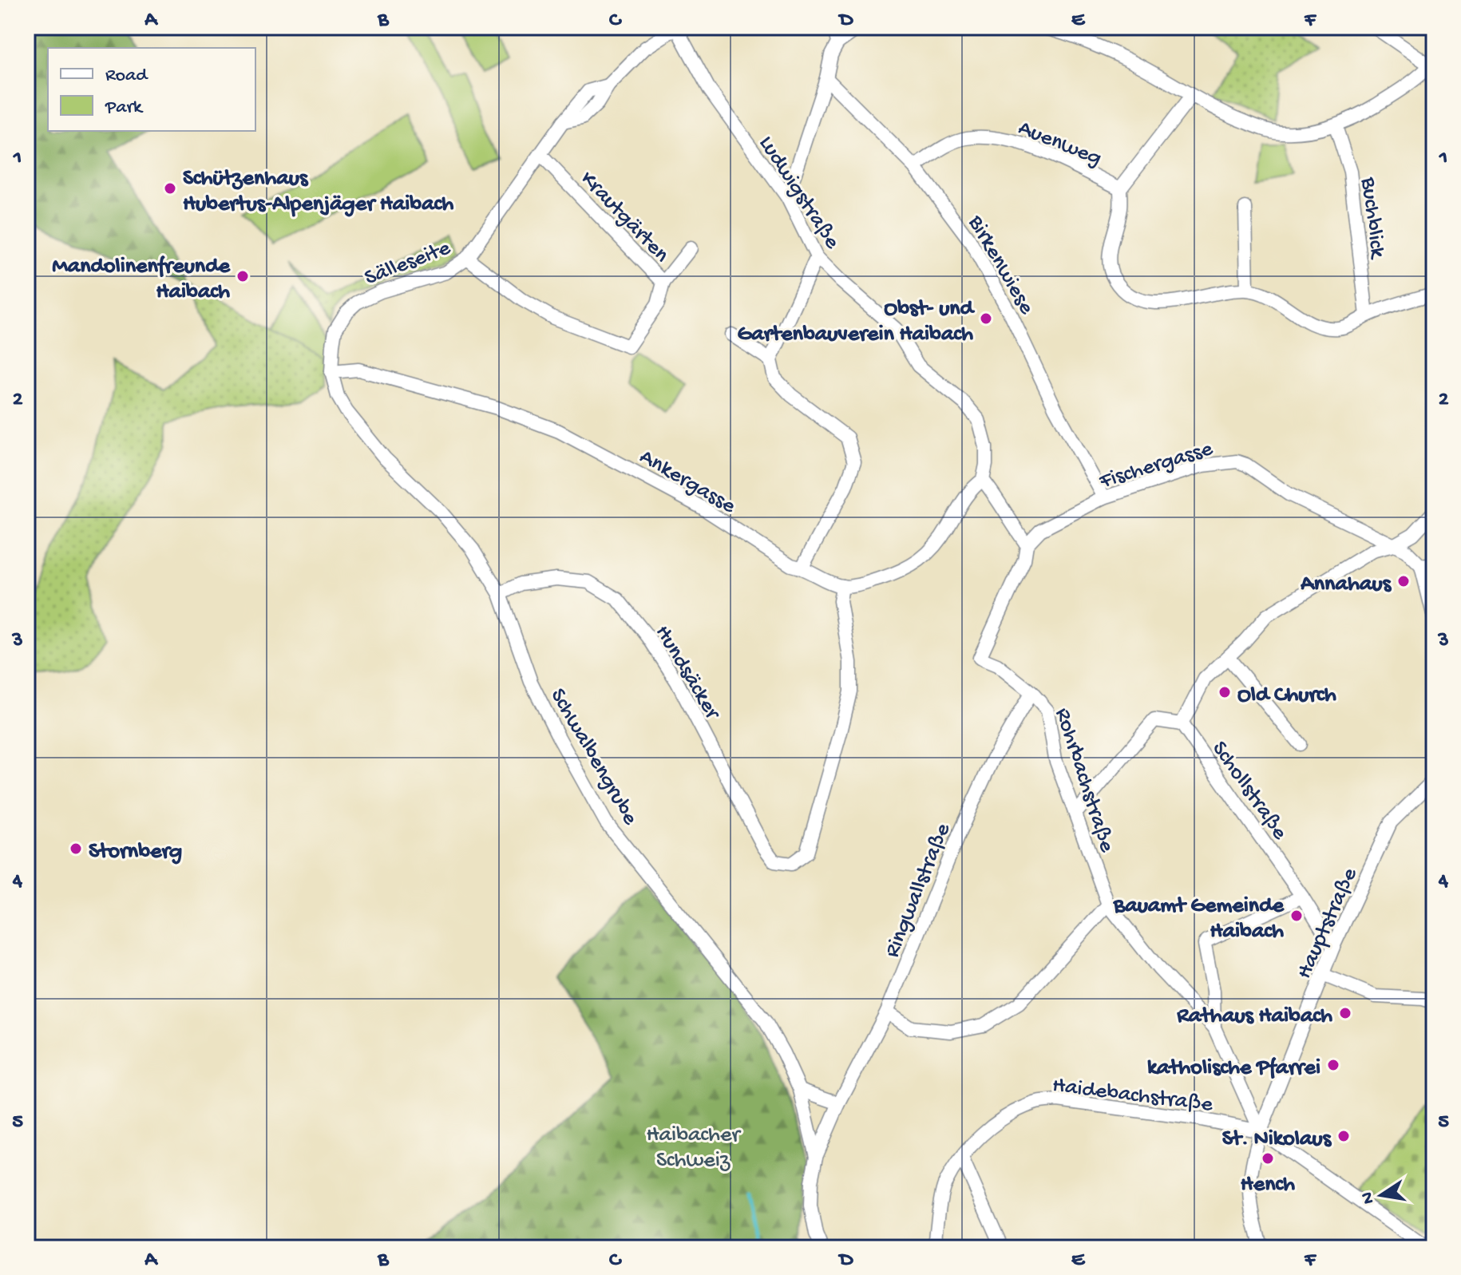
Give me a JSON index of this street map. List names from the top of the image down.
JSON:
{
  "streets": {
    "street": [
      "Auenweg",
      "Ludwigstraße",
      "Krautgärten",
      "Buchblick",
      "Sälleseite",
      "Birkenwiese",
      "Fischergasse",
      "Ankergasse",
      "Hundsäcker",
      "Schwalbengrube",
      "Rohrbachstraße",
      "Schollstraße",
      "Ringwallstraße",
      "Hauptstraße",
      "Haidebachstraße"
    ]
  },
  "crossings": [
    ["Auenweg", "Birkenwiese"],
    ["Ludwigstraße", "Sälleseite"],
    ["Krautgärten", "Sälleseite"],
    ["Sälleseite", "Ankergasse"],
    ["Sälleseite", "Schwalbengrube"],
    ["Birkenwiese", "Fischergasse"],
    ["Fischergasse", "Rohrbachstraße"],
    ["Ankergasse", "Hundsäcker"],
    ["Ankergasse", "Schwalbengrube"],
    ["Hundsäcker", "Schwalbengrube"],
    ["Schwalbengrube", "Ringwallstraße"],
    ["Rohrbachstraße", "Ringwallstraße"],
    ["Rohrbachstraße", "Hauptstraße"],
    ["Rohrbachstraße", "Haidebachstraße"],
    ["Schollstraße", "Hauptstraße"],
    ["Hauptstraße", "Haidebachstraße"]
  ],
  "parks": ["Haibacher Schweiz"],
  "places": [
    "Schützenhaus Hubertus-Alpenjäger Haibach",
    "Mandolinenfreunde Haibach",
    "Obst- und Gartenbauverein Haibach",
    "Annahaus",
    "Old Church",
    "Stornberg",
    "Bauamt Gemeinde Haibach",
    "Rathaus Haibach",
    "katholische Pfarrei",
    "St. Nikolaus",
    "Hench"
  ],
  "legend": ["Road", "Park"],
  "north": "left",
  "grid": {
    "columns": [
      "A",
      "B",
      "C",
      "D",
      "E",
      "F"
    ],
    "rows": [
      "1",
      "2",
      "3",
      "4",
      "5"
    ]
  }
}
